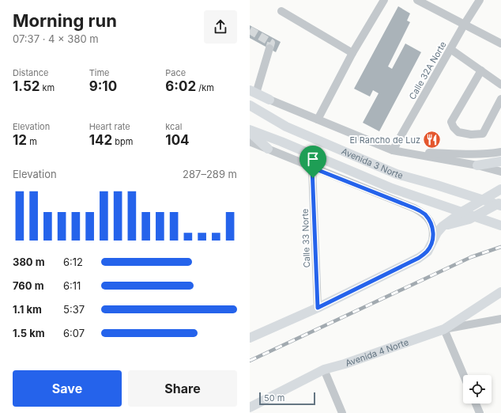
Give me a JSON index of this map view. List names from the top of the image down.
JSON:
{
  "streets": {
    "main road": ["Avenida 3 Norte", "Avenida 4 Norte"],
    "street": ["Calle 32A Norte", "Calle 33 Norte"]
  },
  "places": {
    "restaurant": ["El Rancho de Luz"]
  },
  "scale_bar": "50 m",
  "page": {
    "heading": ["Morning run", "07:37 · 4 × 380 m"],
    "stats": [
      ["Distance", "1.52 km"],
      ["Time", "9:10"],
      ["Pace", "6:02 /km"],
      ["Elevation", "12 m"],
      ["Heart rate", "142 bpm"],
      ["kcal", "104"]
    ],
    "chart": ["Elevation", "287–289 m"],
    "list": [
      {
        "name": "380 m",
        "note": "6:12"
      },
      {
        "name": "760 m",
        "note": "6:11"
      },
      {
        "name": "1.1 km",
        "note": "5:37"
      },
      {
        "name": "1.5 km",
        "note": "6:07"
      }
    ],
    "buttons": ["Save", "Share"],
    "scale": "50 m"
  }
}
